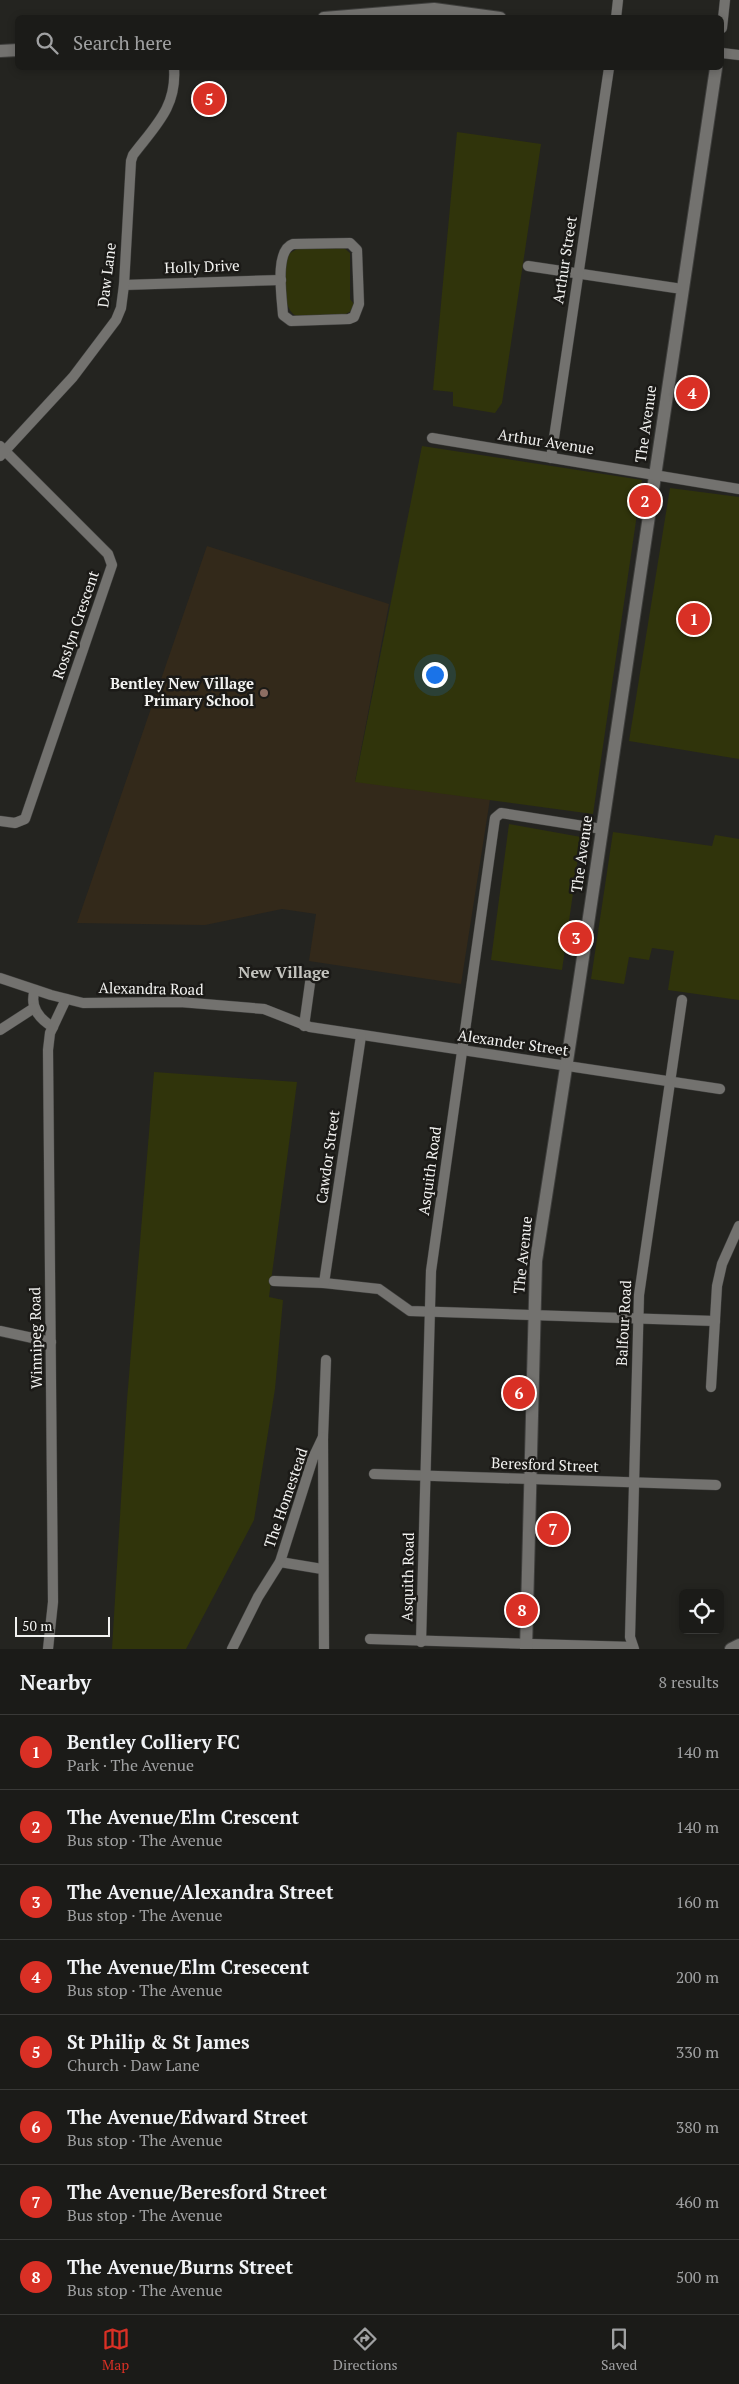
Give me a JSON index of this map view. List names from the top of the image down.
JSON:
{
  "streets": {
    "street": [
      "Arthur Street",
      "Holly Drive",
      "Daw Lane",
      "The Avenue",
      "Arthur Avenue",
      "Rosslyn Crescent",
      "Alexandra Road",
      "Alexander Street",
      "Cawdor Street",
      "Asquith Road",
      "Balfour Road",
      "Winnipeg Road",
      "Beresford Street",
      "The Homestead"
    ]
  },
  "crossings": [
    ["Arthur Street", "Arthur Avenue"],
    ["Holly Drive", "Daw Lane"],
    ["Daw Lane", "Rosslyn Crescent"],
    ["The Avenue", "Arthur Avenue"],
    ["The Avenue", "Alexander Street"],
    ["The Avenue", "Asquith Road"],
    ["The Avenue", "Beresford Street"],
    ["Alexandra Road", "Alexander Street"],
    ["Alexandra Road", "Winnipeg Road"],
    ["Alexander Street", "Cawdor Street"],
    ["Alexander Street", "Asquith Road"],
    ["Alexander Street", "Balfour Road"],
    ["Asquith Road", "Beresford Street"],
    ["Balfour Road", "Beresford Street"]
  ],
  "districts": ["New Village"],
  "places": ["Bentley New Village Primary School"],
  "scale_bar": "50 m",
  "page": {
    "search": "Search here",
    "pins": [
      "5",
      "4",
      "2",
      "1",
      "3",
      "6",
      "7",
      "8"
    ],
    "scale": "50 m",
    "heading": ["Nearby", "8 results"],
    "list": [
      {
        "mark": "1",
        "name": "Bentley Colliery FC",
        "note": "Park · The Avenue",
        "value": "140 m"
      },
      {
        "mark": "2",
        "name": "The Avenue/Elm Crescent",
        "note": "Bus stop · The Avenue",
        "value": "140 m"
      },
      {
        "mark": "3",
        "name": "The Avenue/Alexandra Street",
        "note": "Bus stop · The Avenue",
        "value": "160 m"
      },
      {
        "mark": "4",
        "name": "The Avenue/Elm Cresecent",
        "note": "Bus stop · The Avenue",
        "value": "200 m"
      },
      {
        "mark": "5",
        "name": "St Philip & St James",
        "note": "Church · Daw Lane",
        "value": "330 m"
      },
      {
        "mark": "6",
        "name": "The Avenue/Edward Street",
        "note": "Bus stop · The Avenue",
        "value": "380 m"
      },
      {
        "mark": "7",
        "name": "The Avenue/Beresford Street",
        "note": "Bus stop · The Avenue",
        "value": "460 m"
      },
      {
        "mark": "8",
        "name": "The Avenue/Burns Street",
        "note": "Bus stop · The Avenue",
        "value": "500 m"
      }
    ],
    "nav": ["Map", "Directions", "Saved"]
  }
}
